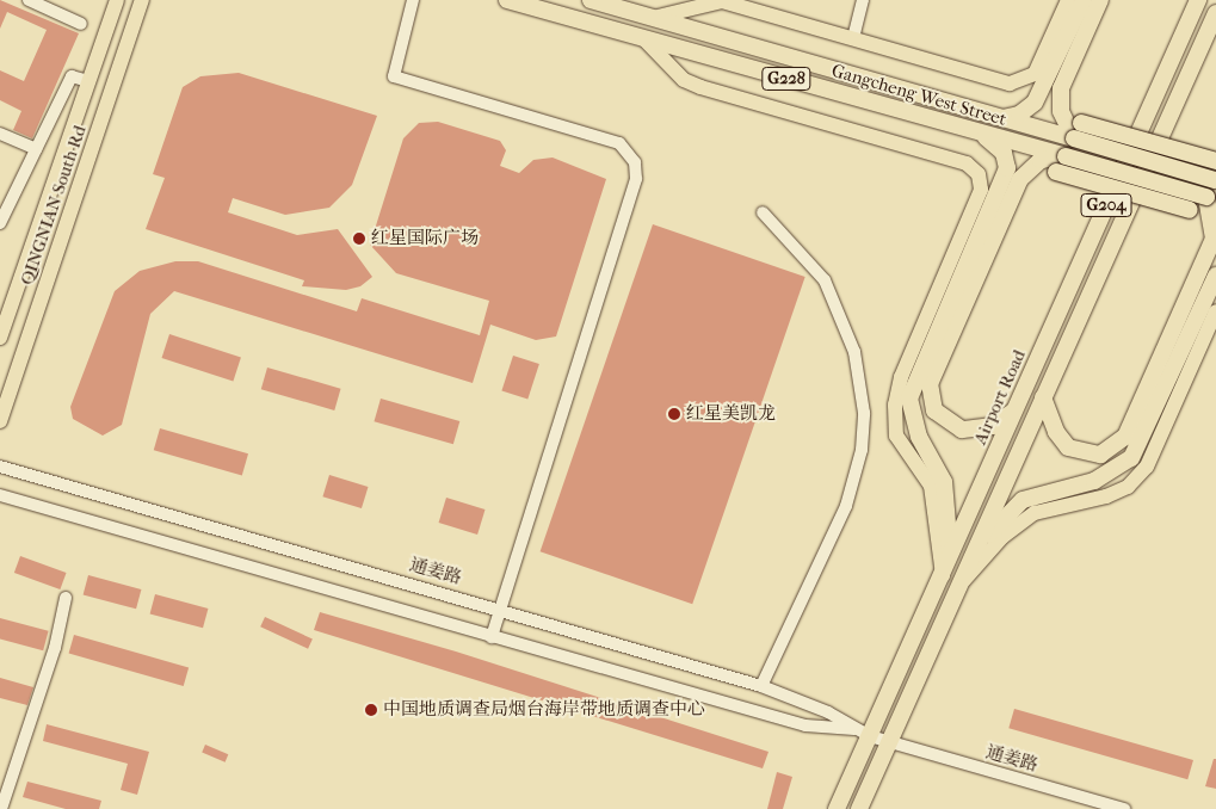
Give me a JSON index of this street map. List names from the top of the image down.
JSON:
{
  "streets": {
    "highway": [
      "G228",
      "Gangcheng West Street",
      "G204",
      "Airport Road"
    ],
    "main road": ["QINGNIAN South Rd"],
    "street": ["通姜路"]
  },
  "crossings": [
    ["G204", "通姜路"],
    ["Airport Road", "通姜路"]
  ],
  "places": ["红星国际广场", "红星美凯龙", "中国地质调查局烟台海岸带地质调查中心"]
}
